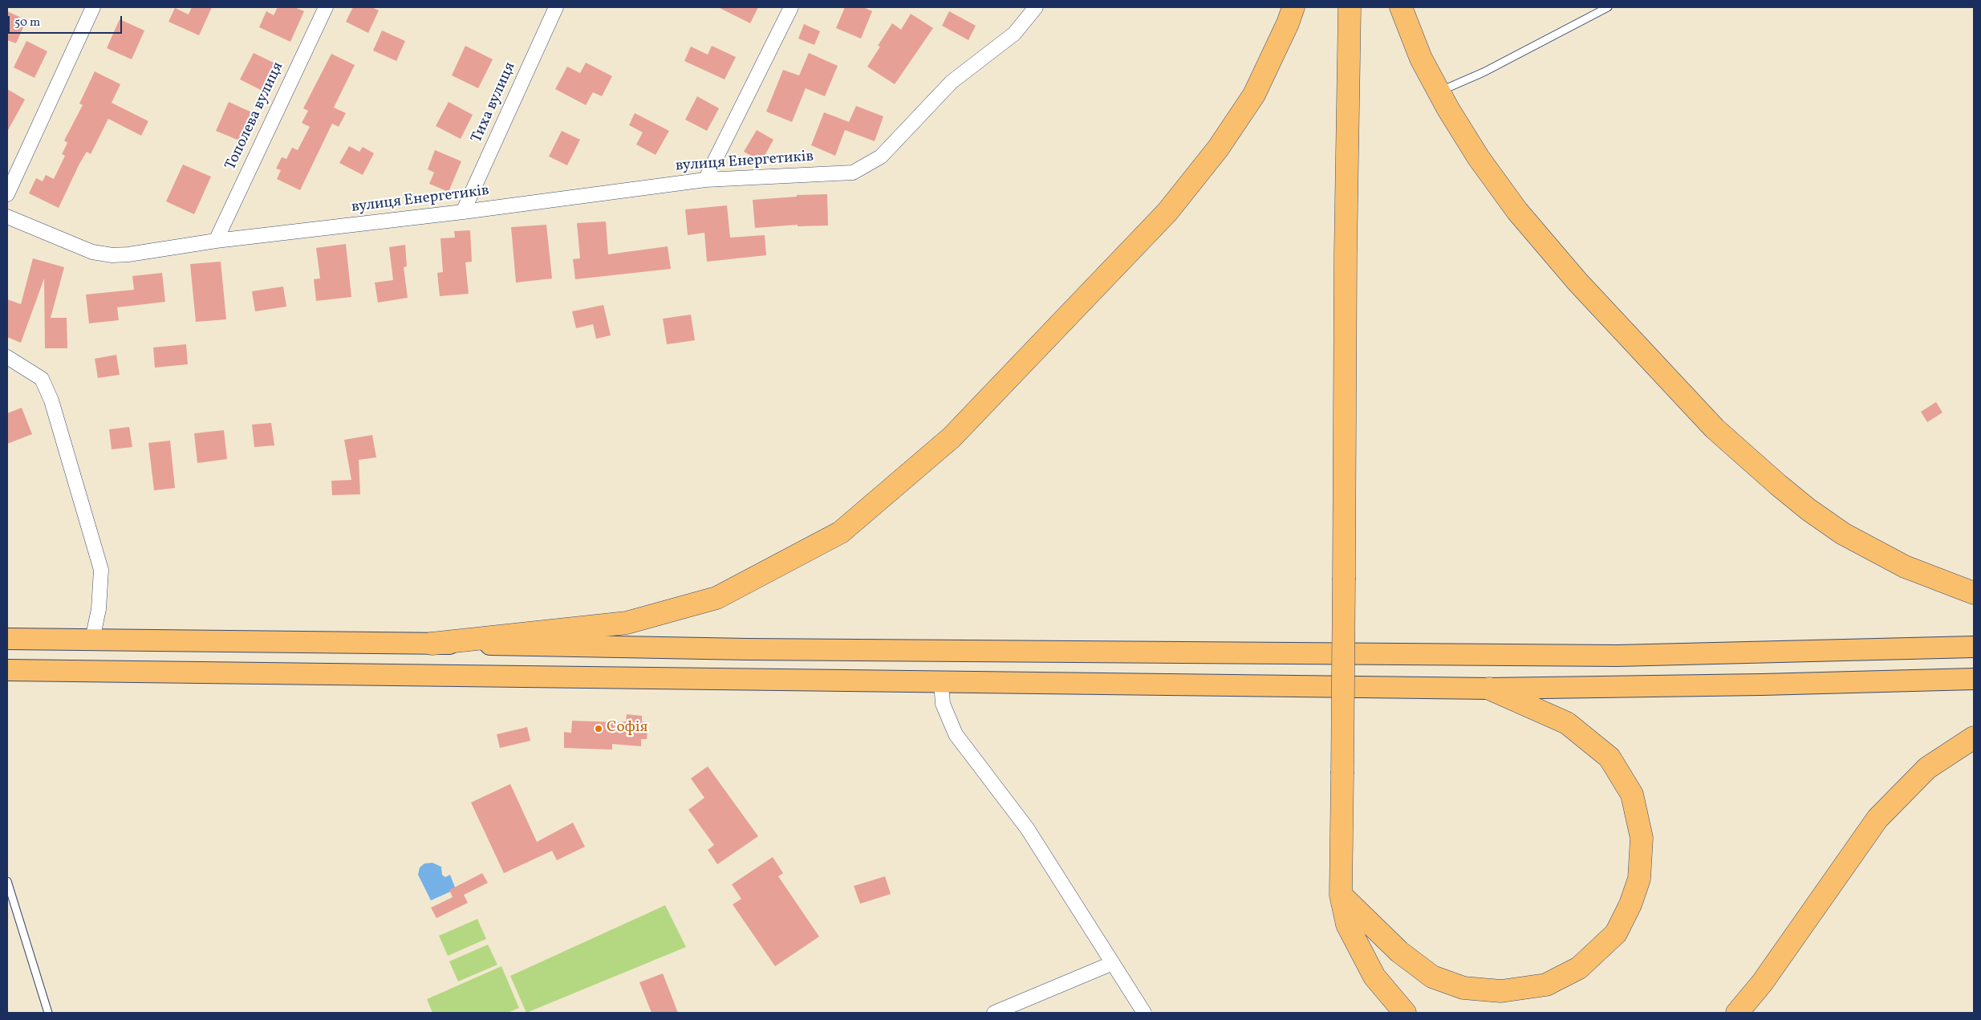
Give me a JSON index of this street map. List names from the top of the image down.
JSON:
{
  "streets": {
    "street": ["Тиха вулиця", "Тополева вулиця", "вулиця Енергетиків"]
  },
  "crossings": [
    ["Тиха вулиця", "вулиця Енергетиків"],
    ["Тополева вулиця", "вулиця Енергетиків"]
  ],
  "places": ["Софія"],
  "scale_bar": "50 m"
}
